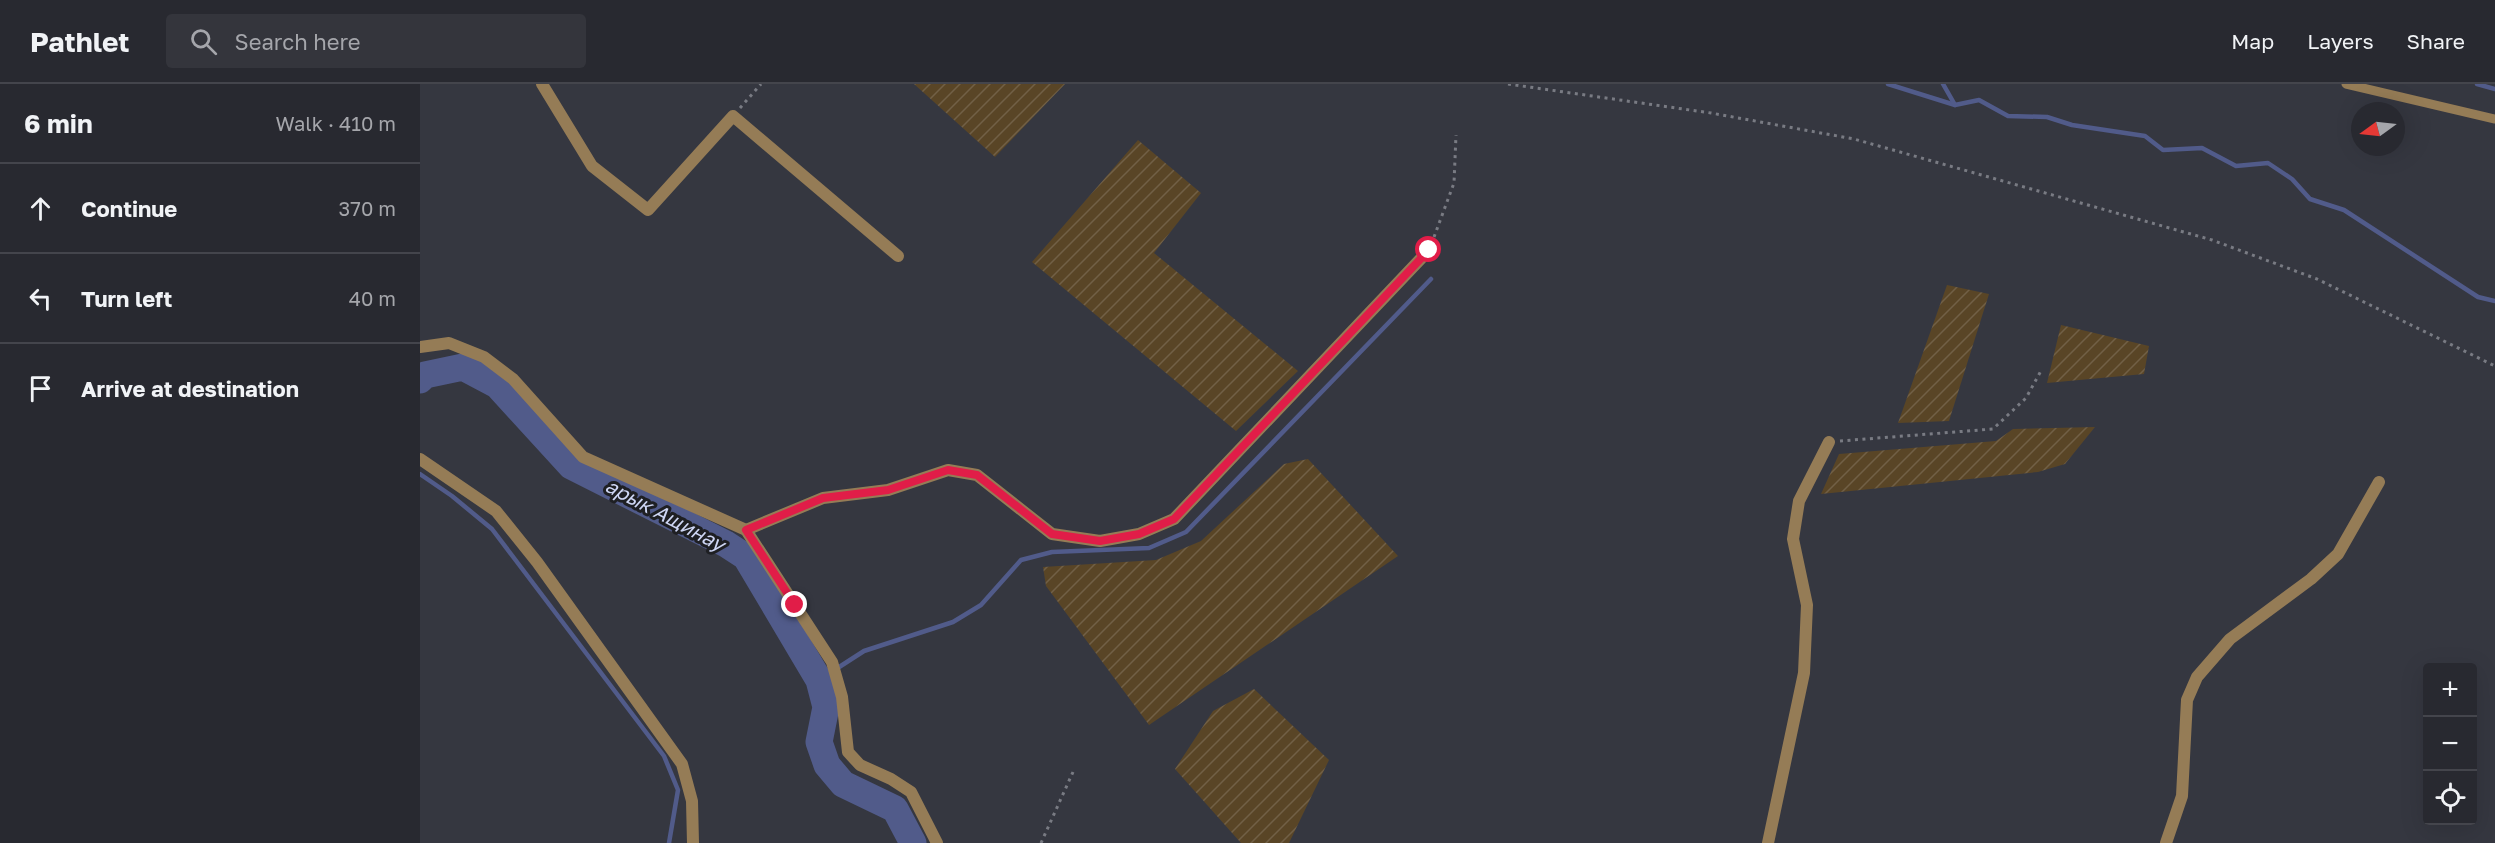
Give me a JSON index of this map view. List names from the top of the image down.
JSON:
{
  "water": ["арык Ащинау"],
  "north": "left",
  "page": {
    "header": "Pathlet",
    "search": "Search here",
    "nav": ["Map", "Layers", "Share"],
    "heading": ["6 min", "Walk · 410 m"],
    "list": [
      ["Continue", "370 m"],
      ["Turn left", "40 m"],
      "Arrive at destination"
    ],
    "map_buttons": ["+", "−"]
  }
}
